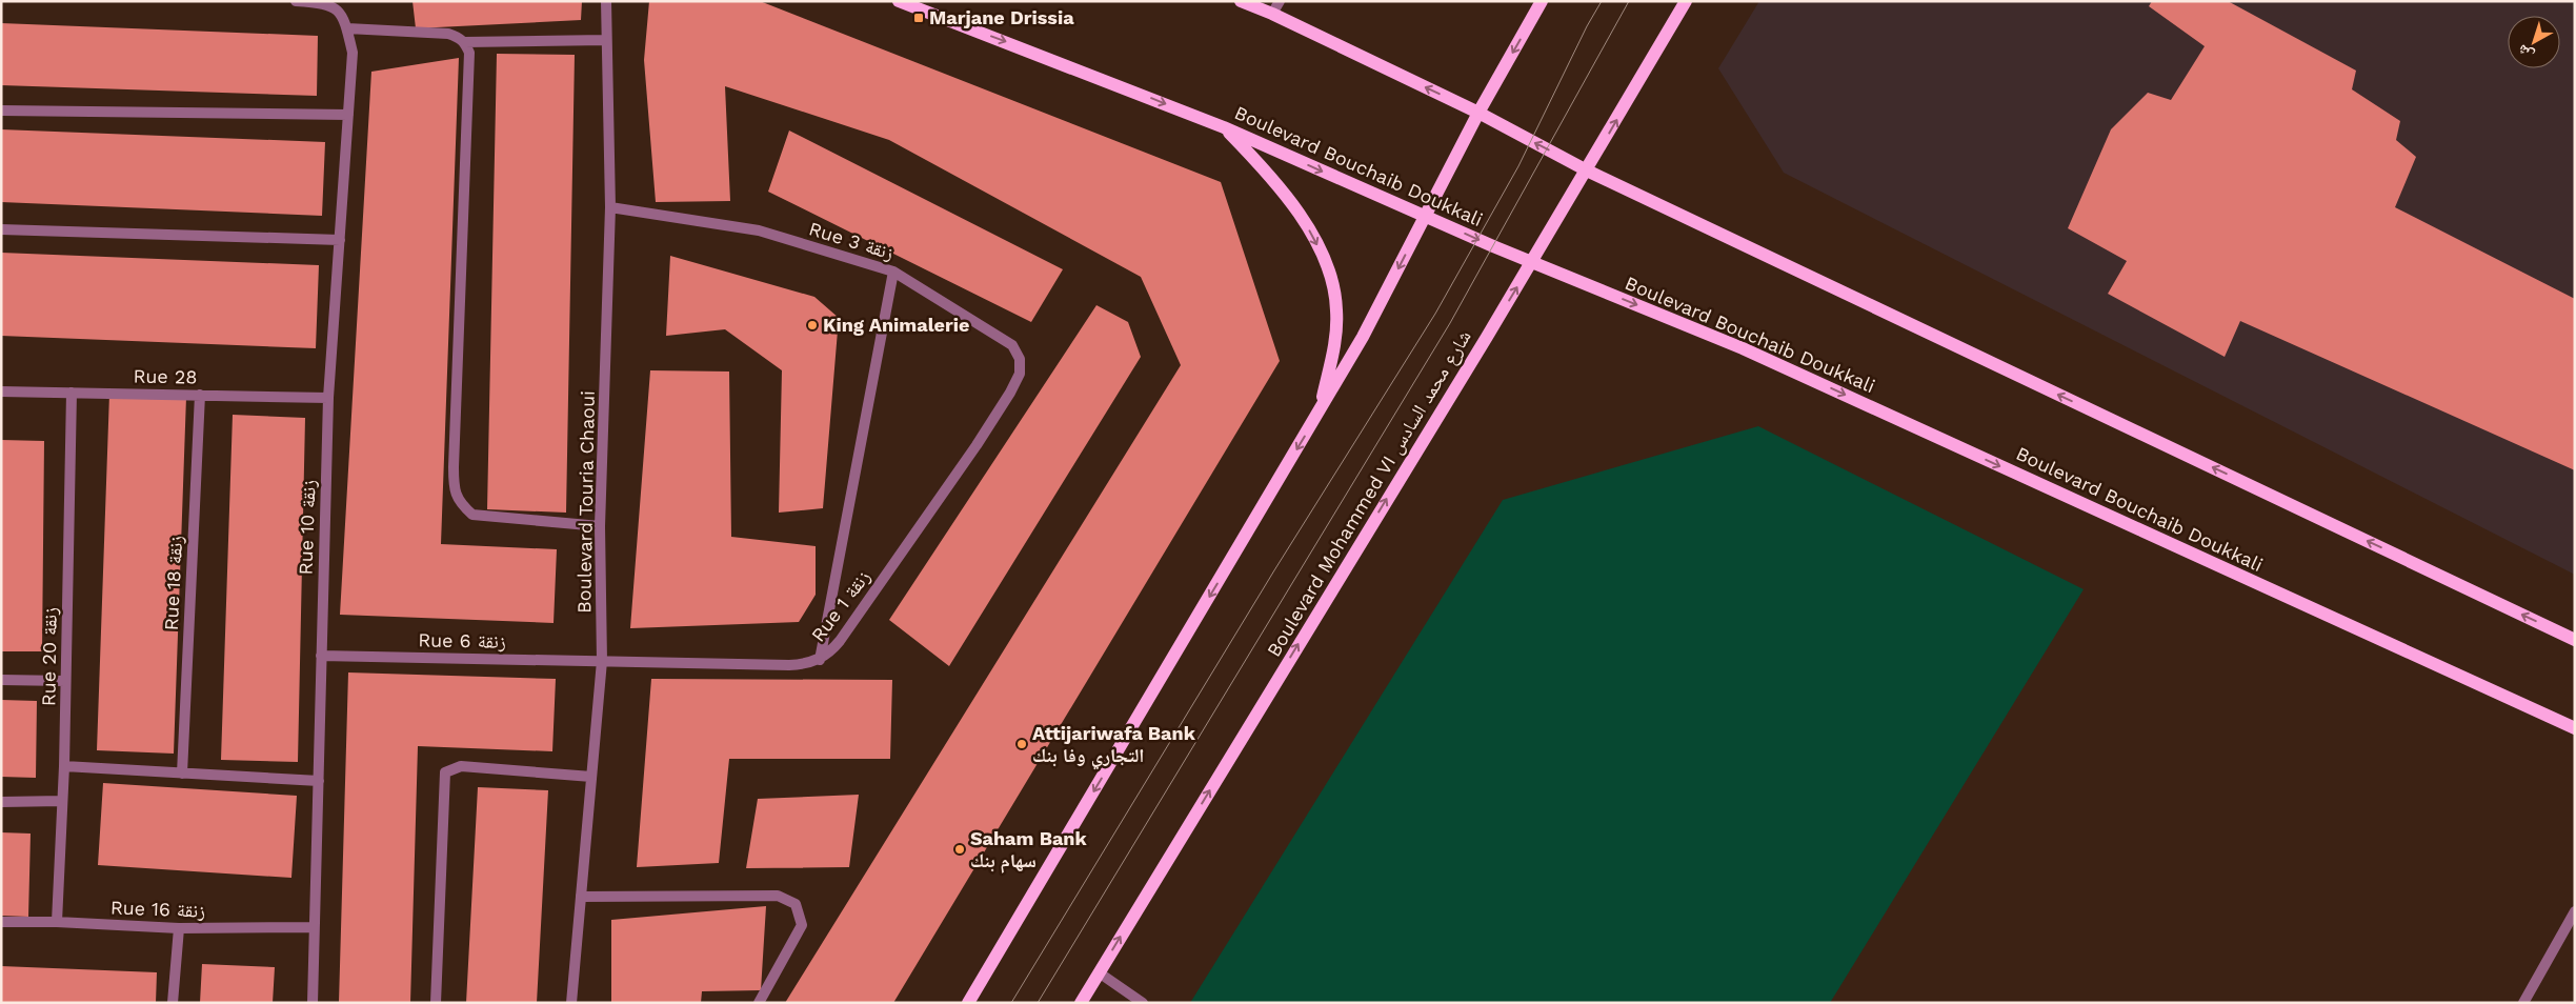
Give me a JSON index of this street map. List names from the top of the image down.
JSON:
{
  "streets": {
    "main road": ["Boulevard Bouchaib Doukkali", "Boulevard Mohammed VI شارع محمد السادس"],
    "street": [
      "Rue 3 زنقة",
      "Rue 28",
      "Boulevard Touria Chaoui",
      "Rue 10 زنقة",
      "Rue 18 زنقة",
      "Rue 1 زنقة",
      "Rue 6 زنقة",
      "Rue 20 زنقة",
      "Rue 16 زنقة"
    ]
  },
  "crossings": [
    ["Boulevard Bouchaib Doukkali", "Boulevard Mohammed VI شارع محمد السادس"],
    ["Rue 3 زنقة", "Boulevard Touria Chaoui"],
    ["Rue 3 زنقة", "Rue 1 زنقة"],
    ["Rue 28", "Rue 10 زنقة"],
    ["Rue 28", "Rue 18 زنقة"],
    ["Rue 28", "Rue 20 زنقة"],
    ["Boulevard Touria Chaoui", "Rue 1 زنقة"],
    ["Boulevard Touria Chaoui", "Rue 6 زنقة"],
    ["Rue 10 زنقة", "Rue 6 زنقة"],
    ["Rue 10 زنقة", "Rue 16 زنقة"],
    ["Rue 1 زنقة", "Rue 6 زنقة"],
    ["Rue 20 زنقة", "Rue 16 زنقة"]
  ],
  "places": {
    "transit": ["Marjane Drissia"],
    "other": ["King Animalerie", "Attijariwafa Bank التجاري وفا بنك", "Saham Bank سهام بنك"]
  },
  "north": "bottom left"
}
